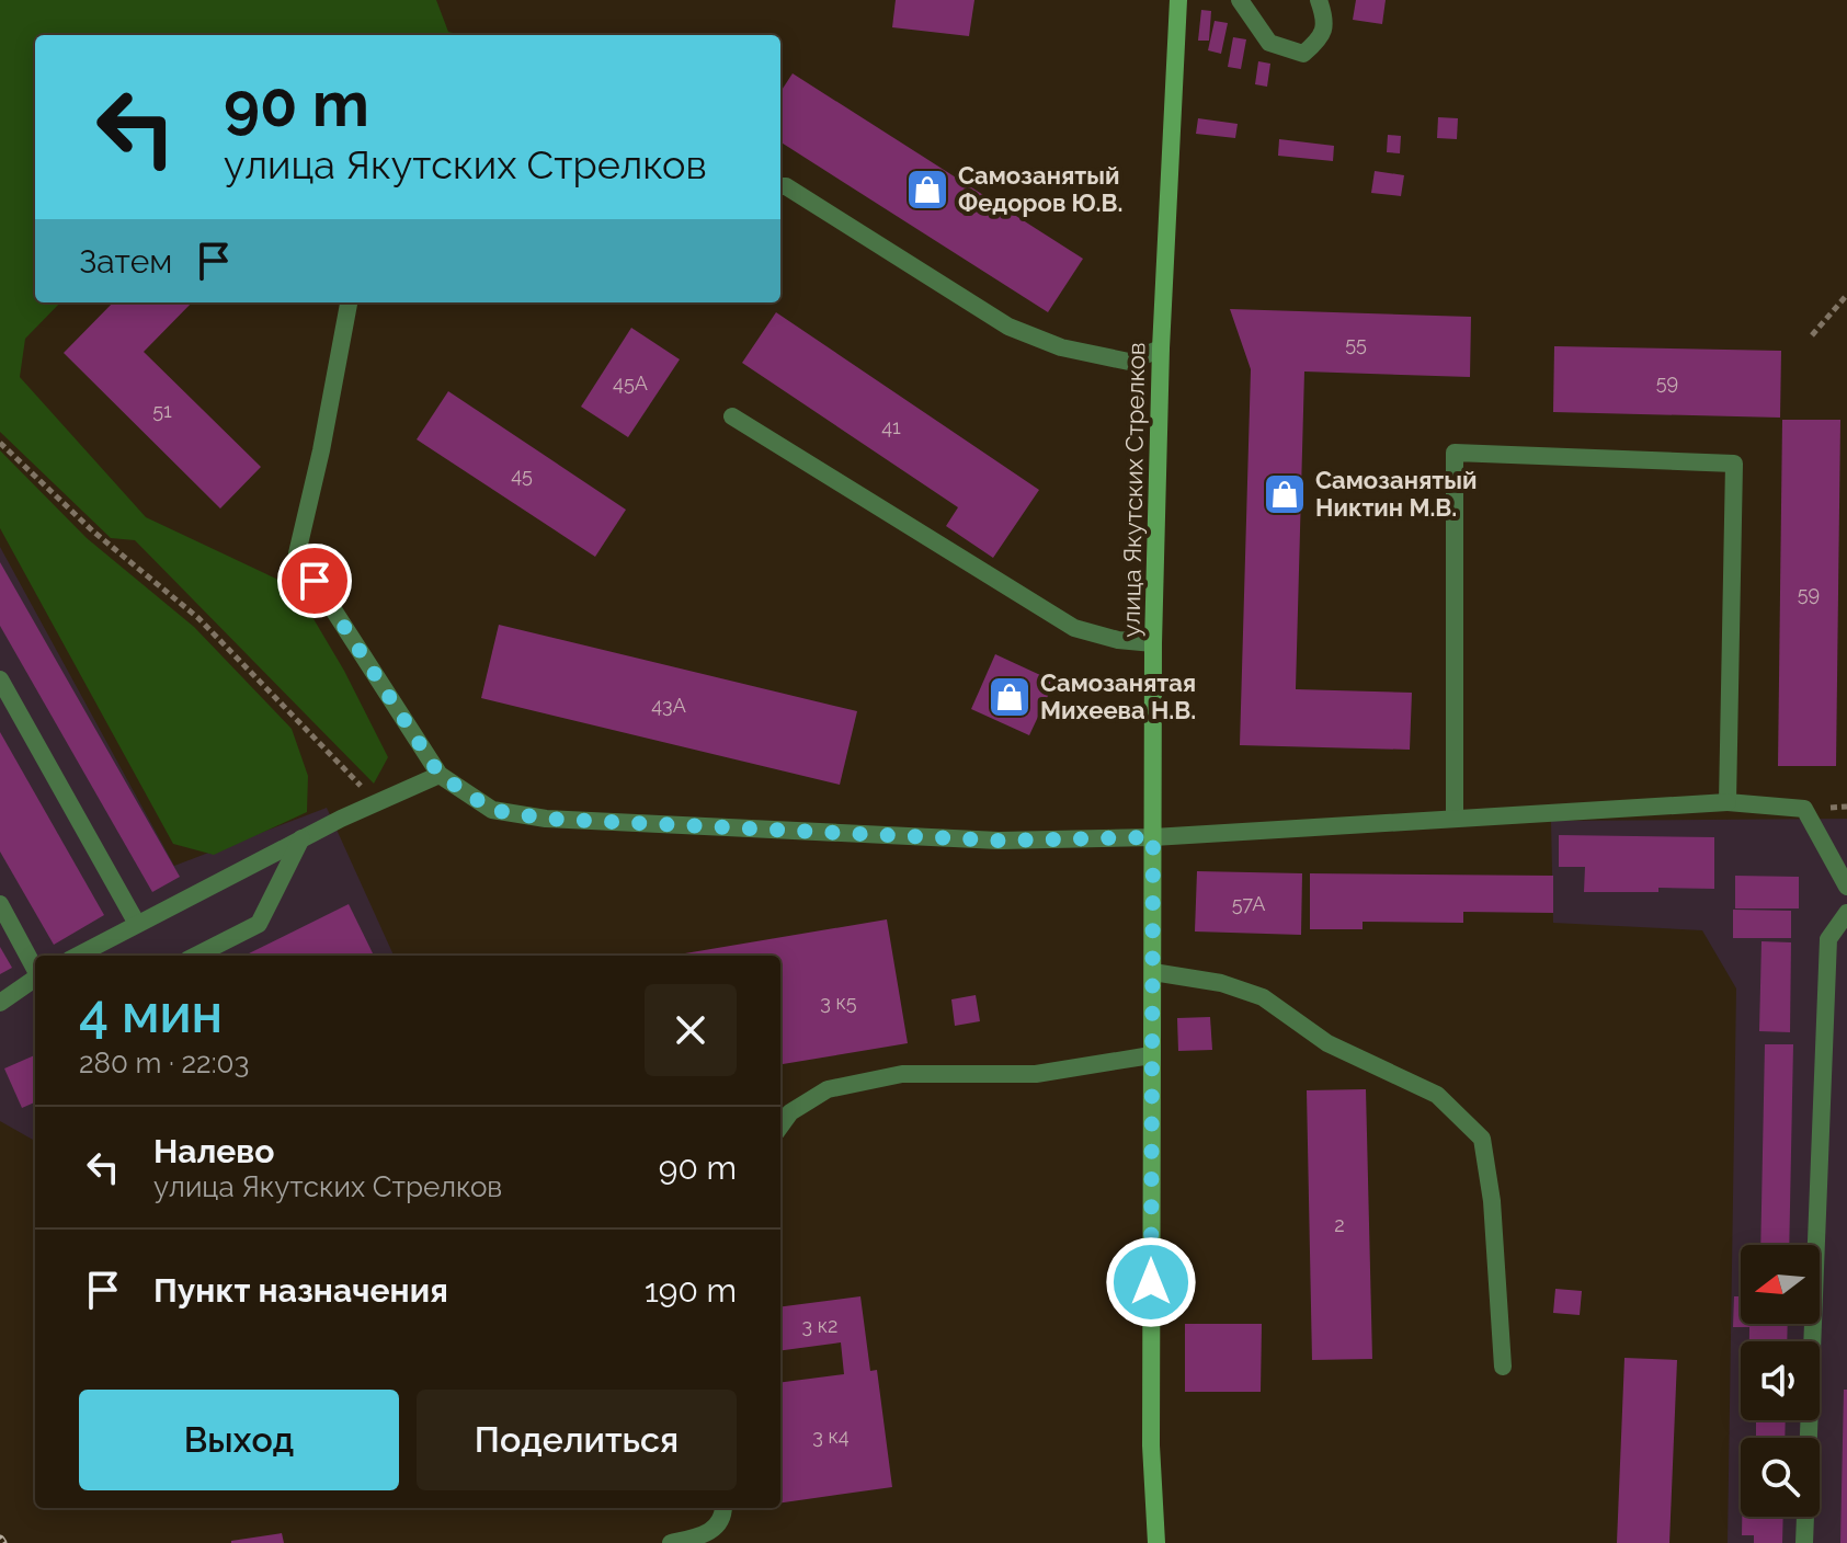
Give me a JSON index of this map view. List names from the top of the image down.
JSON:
{
  "streets": {
    "street": ["улица Якутских Стрелков"]
  },
  "places": {
    "shop": ["Самозанятый Федоров Ю.В.", "Самозанятый Никтин М.В.", "Самозанятая Михеева Н.В."]
  },
  "house_numbers": [
    "55",
    "59",
    "45А",
    "51",
    "41",
    "45",
    "59",
    "43А",
    "57А",
    "3 к5",
    "2",
    "3 к2",
    "3 к4"
  ],
  "north": "left",
  "page": {
    "turn": ["90 m", "улица Якутских Стрелков"],
    "then": "Затем",
    "heading": ["4 мин", "280 m · 22:03"],
    "list": [
      {
        "name": "Налево",
        "note": "улица Якутских Стрелков",
        "value": "90 m"
      },
      {
        "name": "Пункт назначения",
        "value": "190 m"
      }
    ],
    "buttons": ["Выход", "Поделиться"]
  }
}
